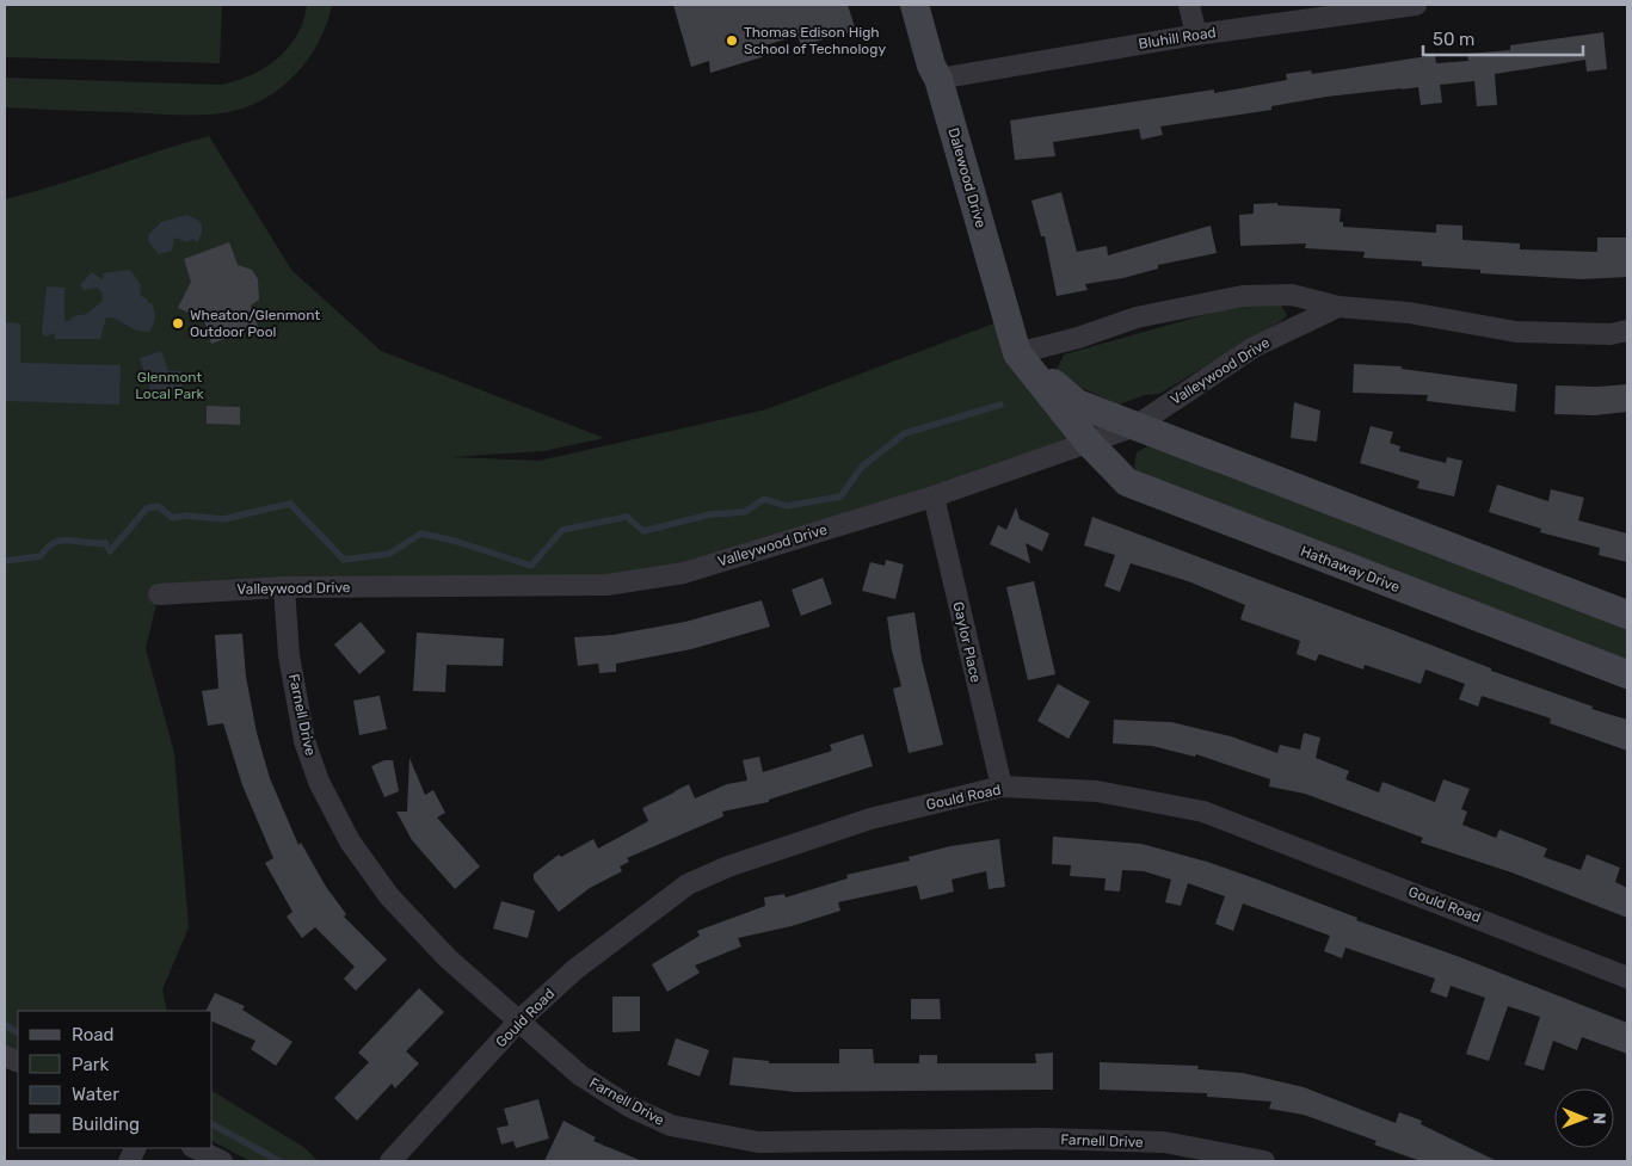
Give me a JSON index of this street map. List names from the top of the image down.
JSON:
{
  "streets": {
    "street": [
      "Bluhill Road",
      "Dalewood Drive",
      "Valleywood Drive",
      "Hathaway Drive",
      "Gaylor Place",
      "Farnell Drive",
      "Gould Road"
    ]
  },
  "crossings": [
    ["Bluhill Road", "Dalewood Drive"],
    ["Dalewood Drive", "Valleywood Drive"],
    ["Dalewood Drive", "Hathaway Drive"],
    ["Valleywood Drive", "Hathaway Drive"],
    ["Valleywood Drive", "Gaylor Place"],
    ["Valleywood Drive", "Farnell Drive"],
    ["Gaylor Place", "Gould Road"],
    ["Farnell Drive", "Gould Road"]
  ],
  "parks": ["Glenmont Local Park"],
  "places": ["Thomas Edison High School of Technology", "Wheaton/Glenmont Outdoor Pool"],
  "legend": [
    "Road",
    "Park",
    "Water",
    "Building"
  ],
  "scale_bar": "50 m",
  "north": "right"
}
